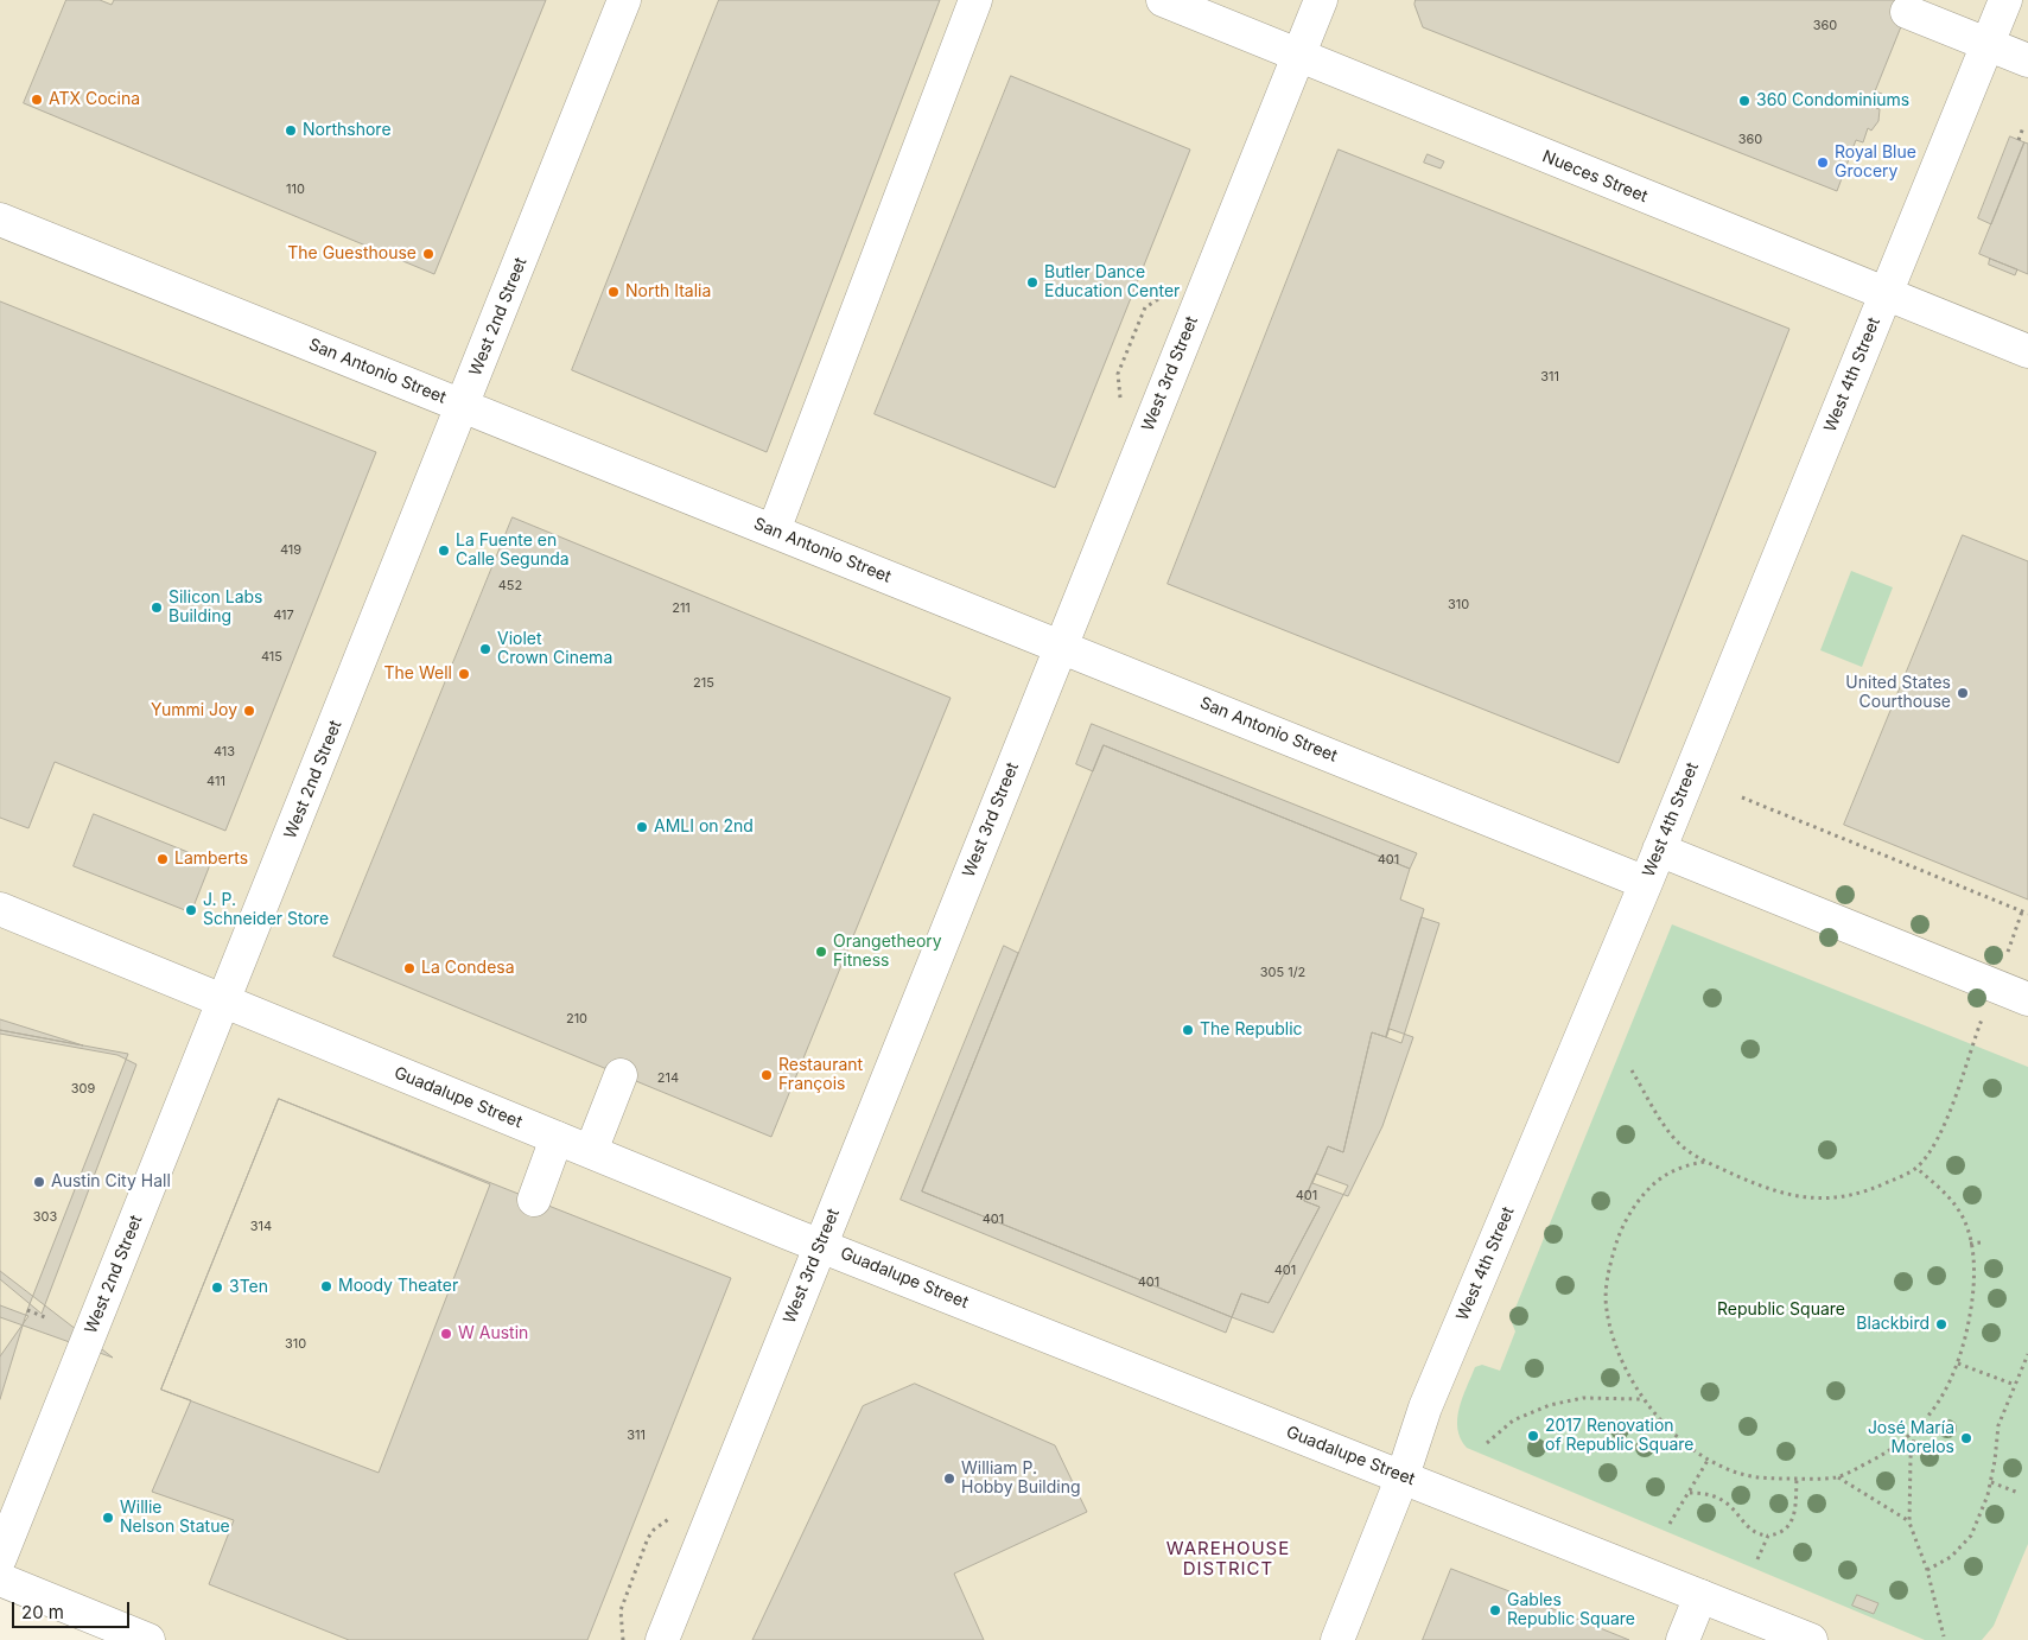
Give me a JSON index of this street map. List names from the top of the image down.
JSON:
{
  "streets": {
    "street": [
      "Nueces Street",
      "West 2nd Street",
      "San Antonio Street",
      "West 3rd Street",
      "West 4th Street",
      "Guadalupe Street"
    ]
  },
  "crossings": [
    ["Nueces Street", "West 3rd Street"],
    ["Nueces Street", "West 4th Street"],
    ["West 2nd Street", "San Antonio Street"],
    ["West 2nd Street", "Guadalupe Street"],
    ["San Antonio Street", "West 3rd Street"],
    ["San Antonio Street", "West 4th Street"],
    ["West 3rd Street", "Guadalupe Street"],
    ["West 4th Street", "Guadalupe Street"]
  ],
  "districts": ["WAREHOUSE DISTRICT"],
  "parks": ["Republic Square"],
  "places": [
    "ATX Cocina",
    "360 Condominiums",
    "Northshore",
    "Royal Blue Grocery",
    "The Guesthouse",
    "Butler Dance Education Center",
    "North Italia",
    "La Fuente en Calle Segunda",
    "Silicon Labs Building",
    "Violet Crown Cinema",
    "The Well",
    "United States Courthouse",
    "Yummi Joy",
    "AMLI on 2nd",
    "Lamberts",
    "J. P. Schneider Store",
    "Orangetheory Fitness",
    "La Condesa",
    "The Republic",
    "Restaurant François",
    "Austin City Hall",
    "Moody Theater",
    "3Ten",
    "Blackbird",
    "W Austin",
    "2017 Renovation of Republic Square",
    "José María Morelos",
    "William P. Hobby Building",
    "Willie Nelson Statue",
    "Gables Republic Square"
  ],
  "house_numbers": [
    "360",
    "360",
    "110",
    "311",
    "419",
    "452",
    "310",
    "211",
    "417",
    "415",
    "215",
    "413",
    "411",
    "401",
    "305 1/2",
    "210",
    "214",
    "309",
    "401",
    "303",
    "401",
    "314",
    "401",
    "401",
    "310",
    "311"
  ],
  "scale_bar": "20 m"
}
